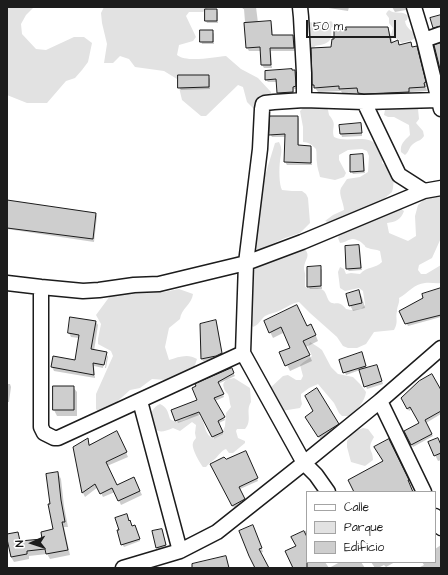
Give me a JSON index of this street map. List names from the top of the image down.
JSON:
{
  "legend": ["Calle", "Parque", "Edificio"],
  "scale_bar": "50 m",
  "north": "left"
}
